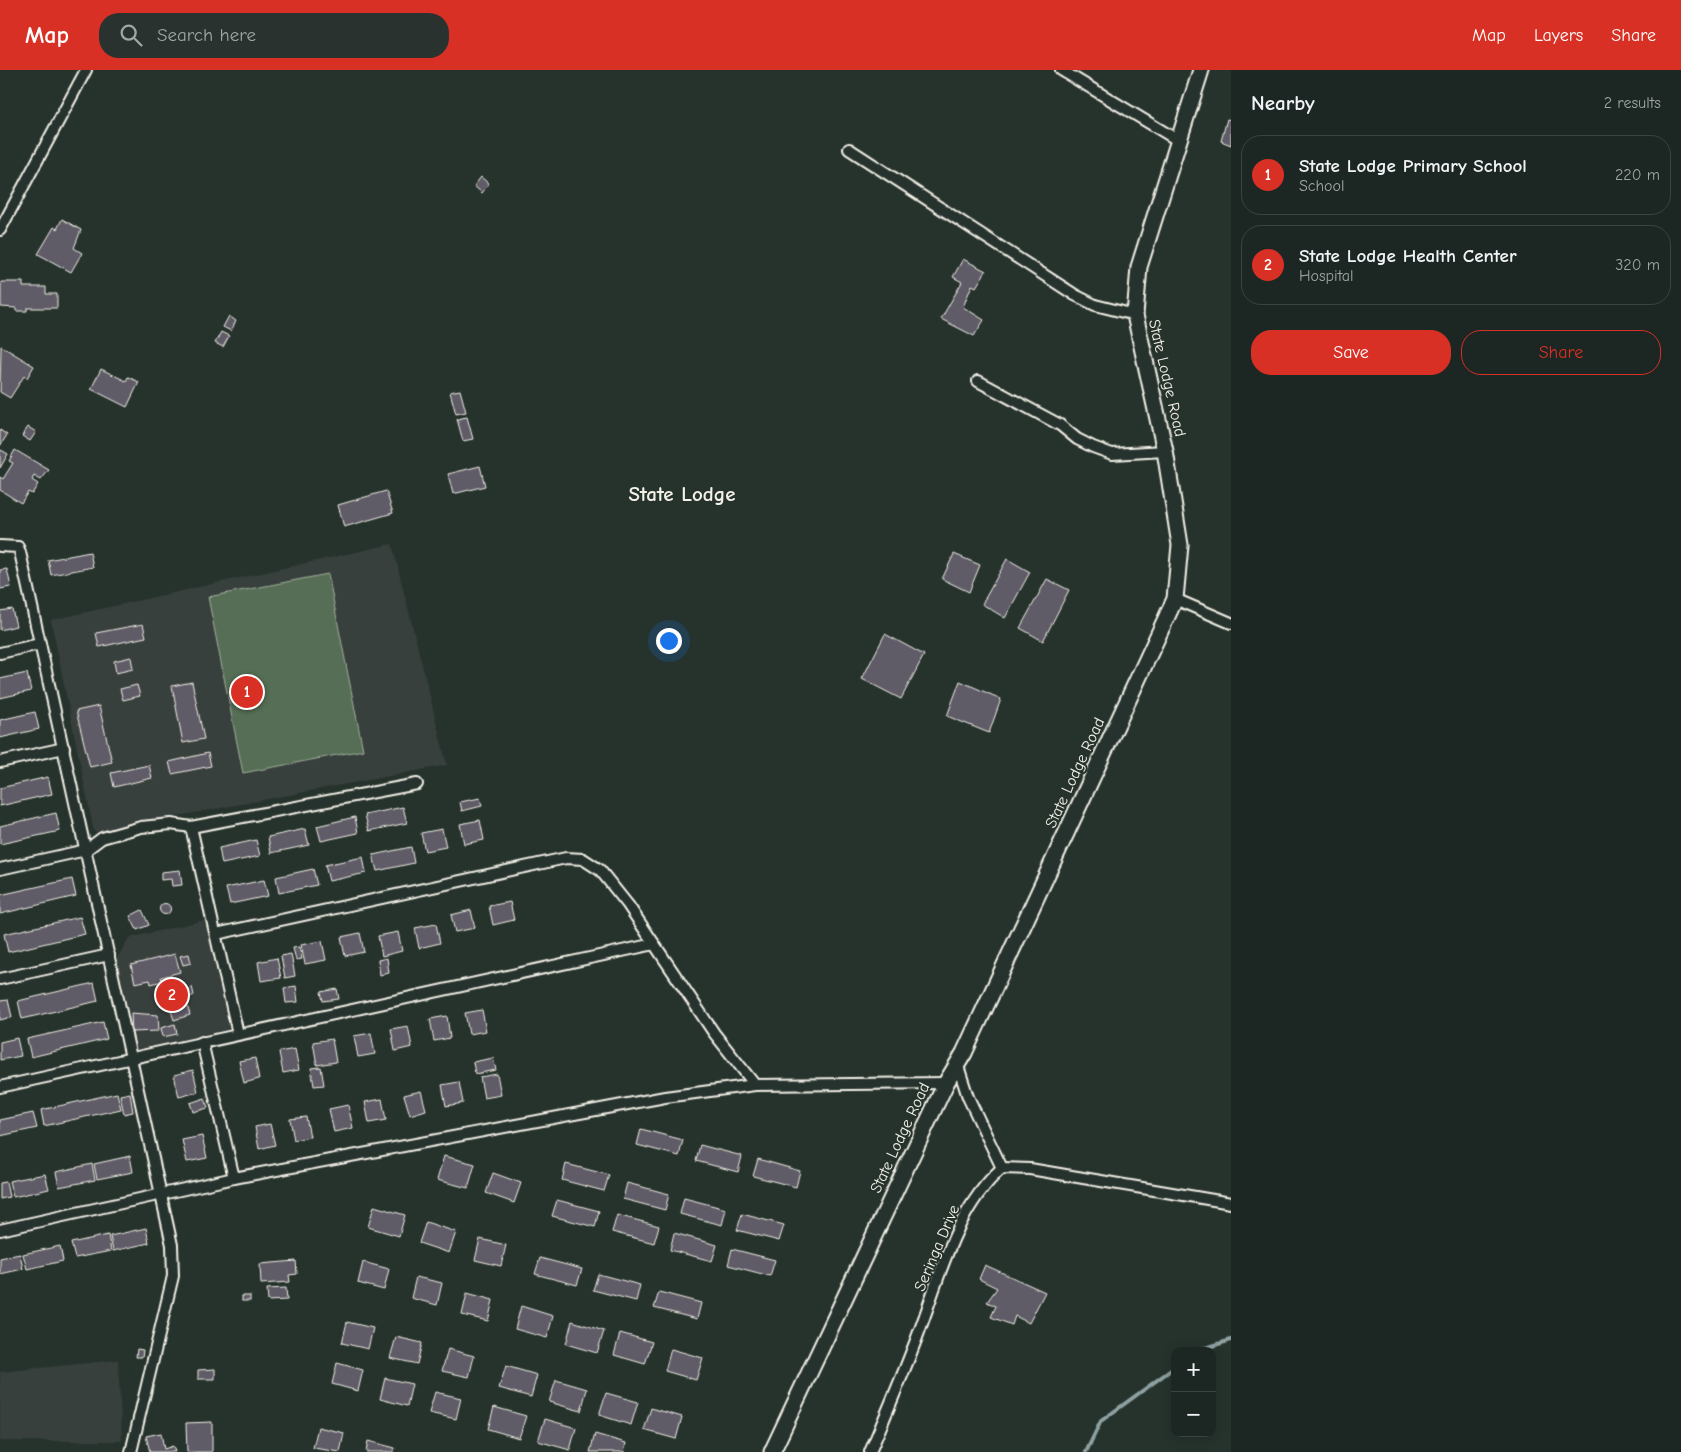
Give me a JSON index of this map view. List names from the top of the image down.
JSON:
{
  "streets": {
    "street": ["State Lodge Road", "Seringa Drive"]
  },
  "districts": ["State Lodge"],
  "page": {
    "header": "Map",
    "search": "Search here",
    "nav": ["Map", "Layers", "Share"],
    "heading": ["Nearby", "2 results"],
    "list": [
      {
        "mark": "1",
        "name": "State Lodge Primary School",
        "note": "School",
        "value": "220 m"
      },
      {
        "mark": "2",
        "name": "State Lodge Health Center",
        "note": "Hospital",
        "value": "320 m"
      }
    ],
    "buttons": ["Save", "Share"],
    "pins": ["1", "2"],
    "map_buttons": ["+", "−"]
  }
}
